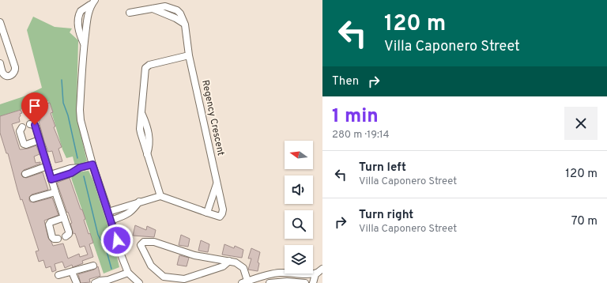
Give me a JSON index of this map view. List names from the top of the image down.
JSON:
{
  "streets": {
    "street": ["Regency Crescent"]
  },
  "north": "left",
  "page": {
    "turn": ["120 m", "Villa Caponero Street"],
    "then": "Then",
    "heading": ["1 min", "280 m · 19:14"],
    "list": [
      {
        "name": "Turn left",
        "note": "Villa Caponero Street",
        "value": "120 m"
      },
      {
        "name": "Turn right",
        "note": "Villa Caponero Street",
        "value": "70 m"
      }
    ]
  }
}
